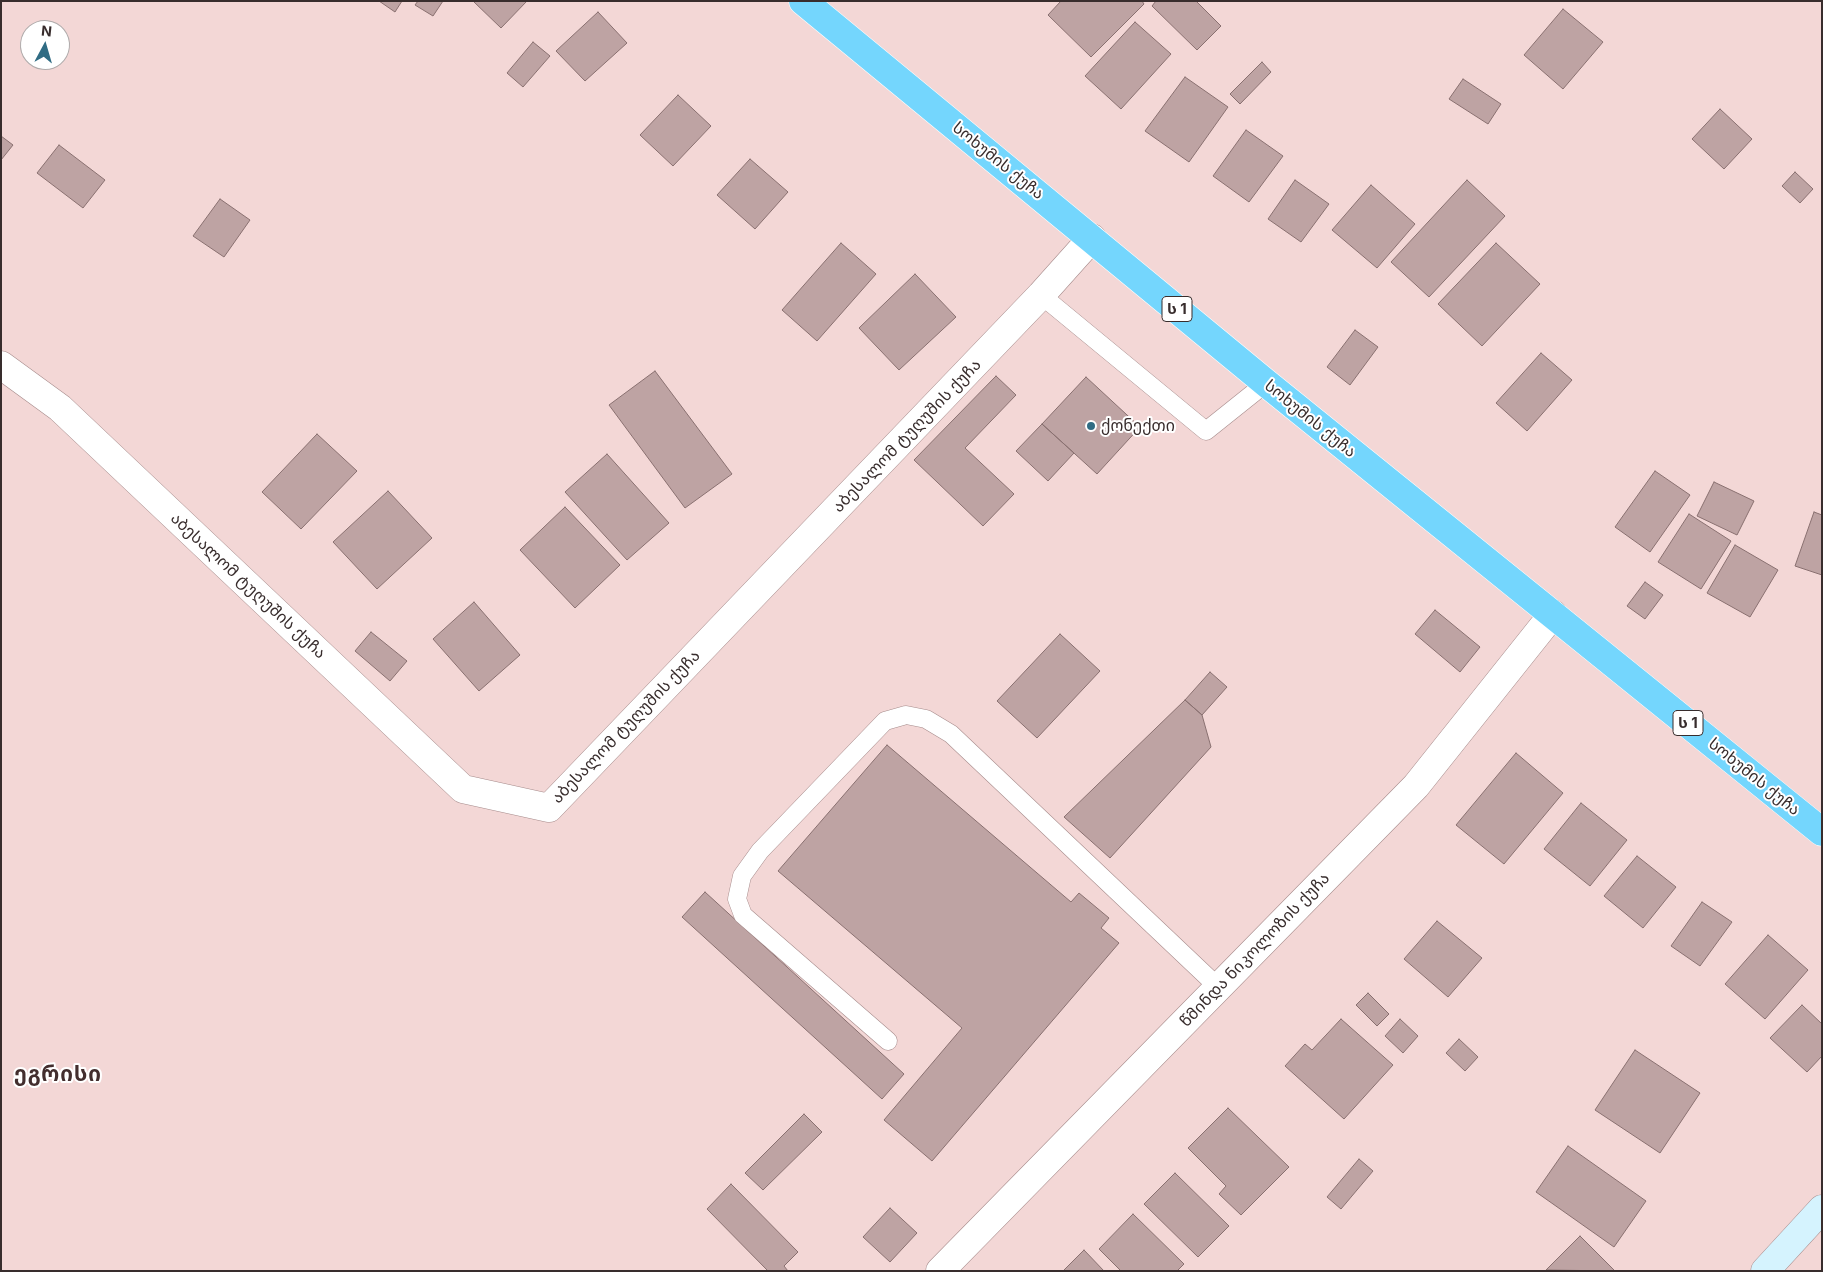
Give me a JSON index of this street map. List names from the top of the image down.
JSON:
{
  "streets": {
    "highway": ["სოხუმის ქუჩა", "ს 1"],
    "street": ["აბესალომ ტუღუშის ქუჩა", "წმინდა ნიკოლოზის ქუჩა"]
  },
  "crossings": [
    ["სოხუმის ქუჩა", "აბესალომ ტუღუშის ქუჩა"],
    ["სოხუმის ქუჩა", "წმინდა ნიკოლოზის ქუჩა"]
  ],
  "districts": ["ეგრისი"],
  "places": ["ქონექთი"],
  "north": "top"
}
